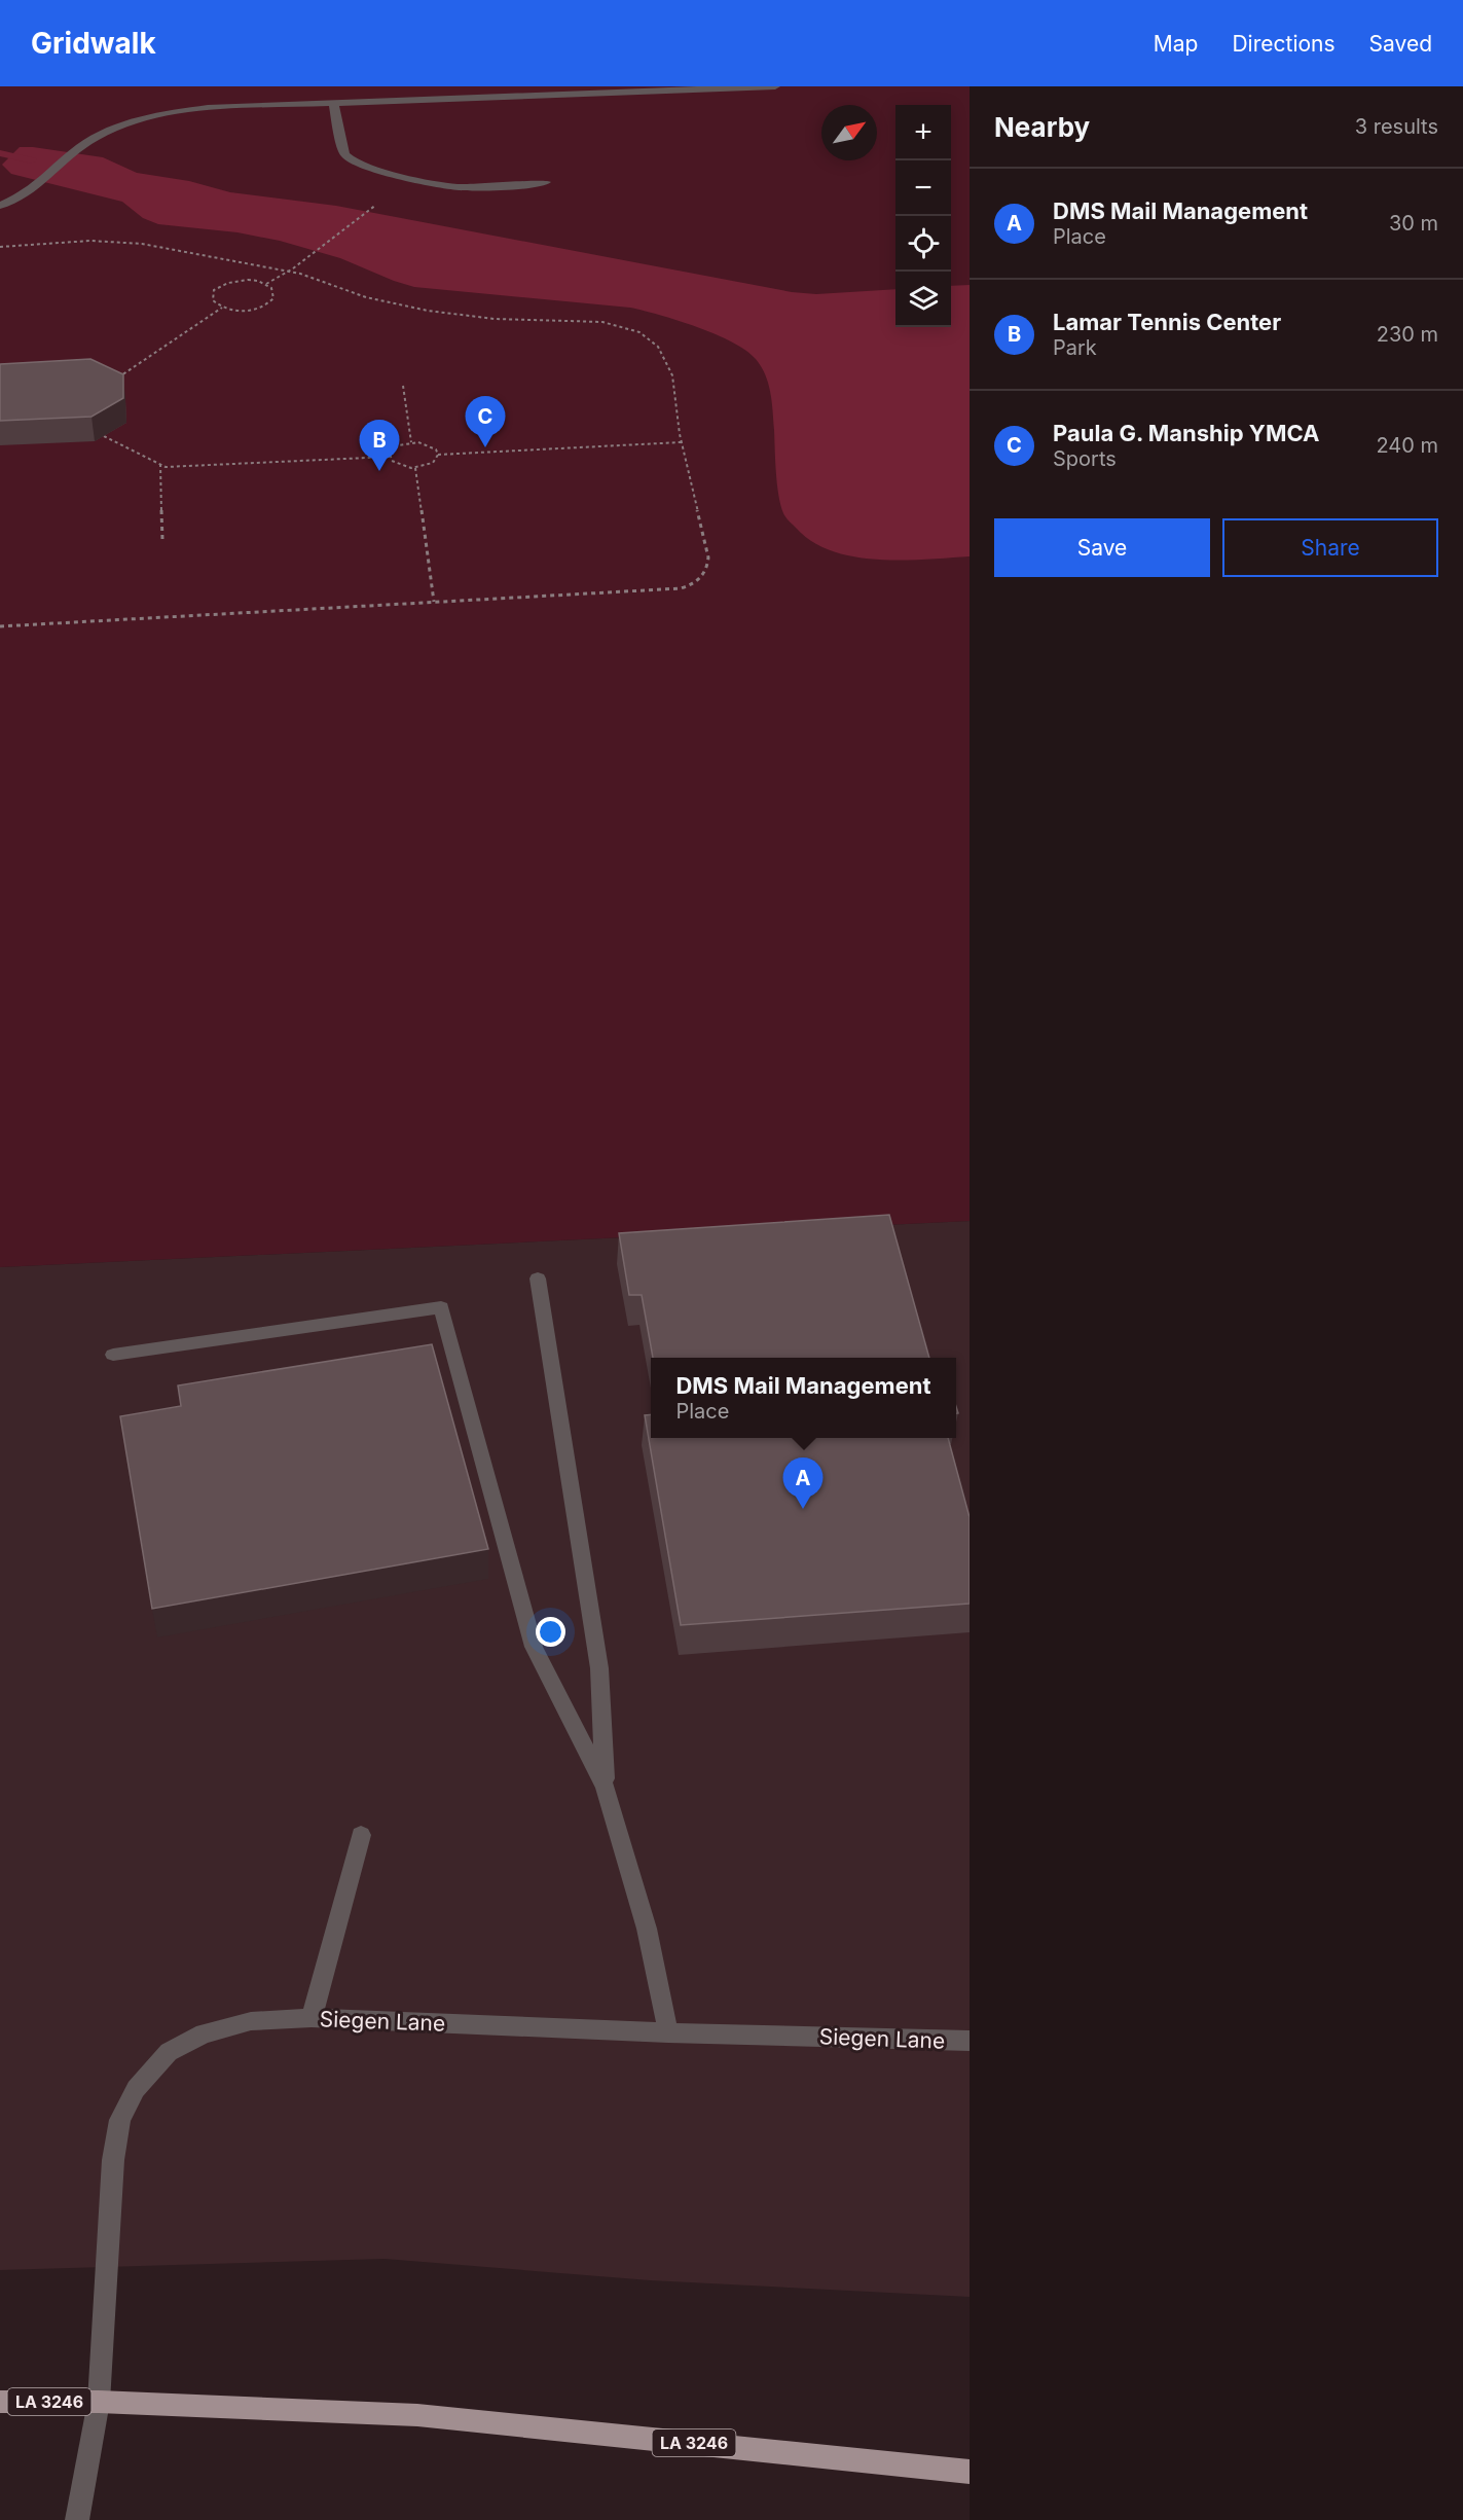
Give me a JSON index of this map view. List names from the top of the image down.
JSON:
{
  "streets": {
    "main road": ["LA 3246"],
    "street": ["Siegen Lane"]
  },
  "crossings": [
    ["Siegen Lane", "LA 3246"]
  ],
  "north": "top right",
  "page": {
    "header": "Gridwalk",
    "nav": ["Map", "Directions", "Saved"],
    "heading": ["Nearby", "3 results"],
    "map_buttons": ["+", "−"],
    "list": [
      {
        "mark": "A",
        "name": "DMS Mail Management",
        "note": "Place",
        "value": "30 m"
      },
      {
        "mark": "B",
        "name": "Lamar Tennis Center",
        "note": "Park",
        "value": "230 m"
      },
      {
        "mark": "C",
        "name": "Paula G. Manship YMCA",
        "note": "Sports",
        "value": "240 m"
      }
    ],
    "pins": ["C", "B", "A"],
    "buttons": ["Save", "Share"],
    "popup": ["DMS Mail Management", "Place"]
  }
}
